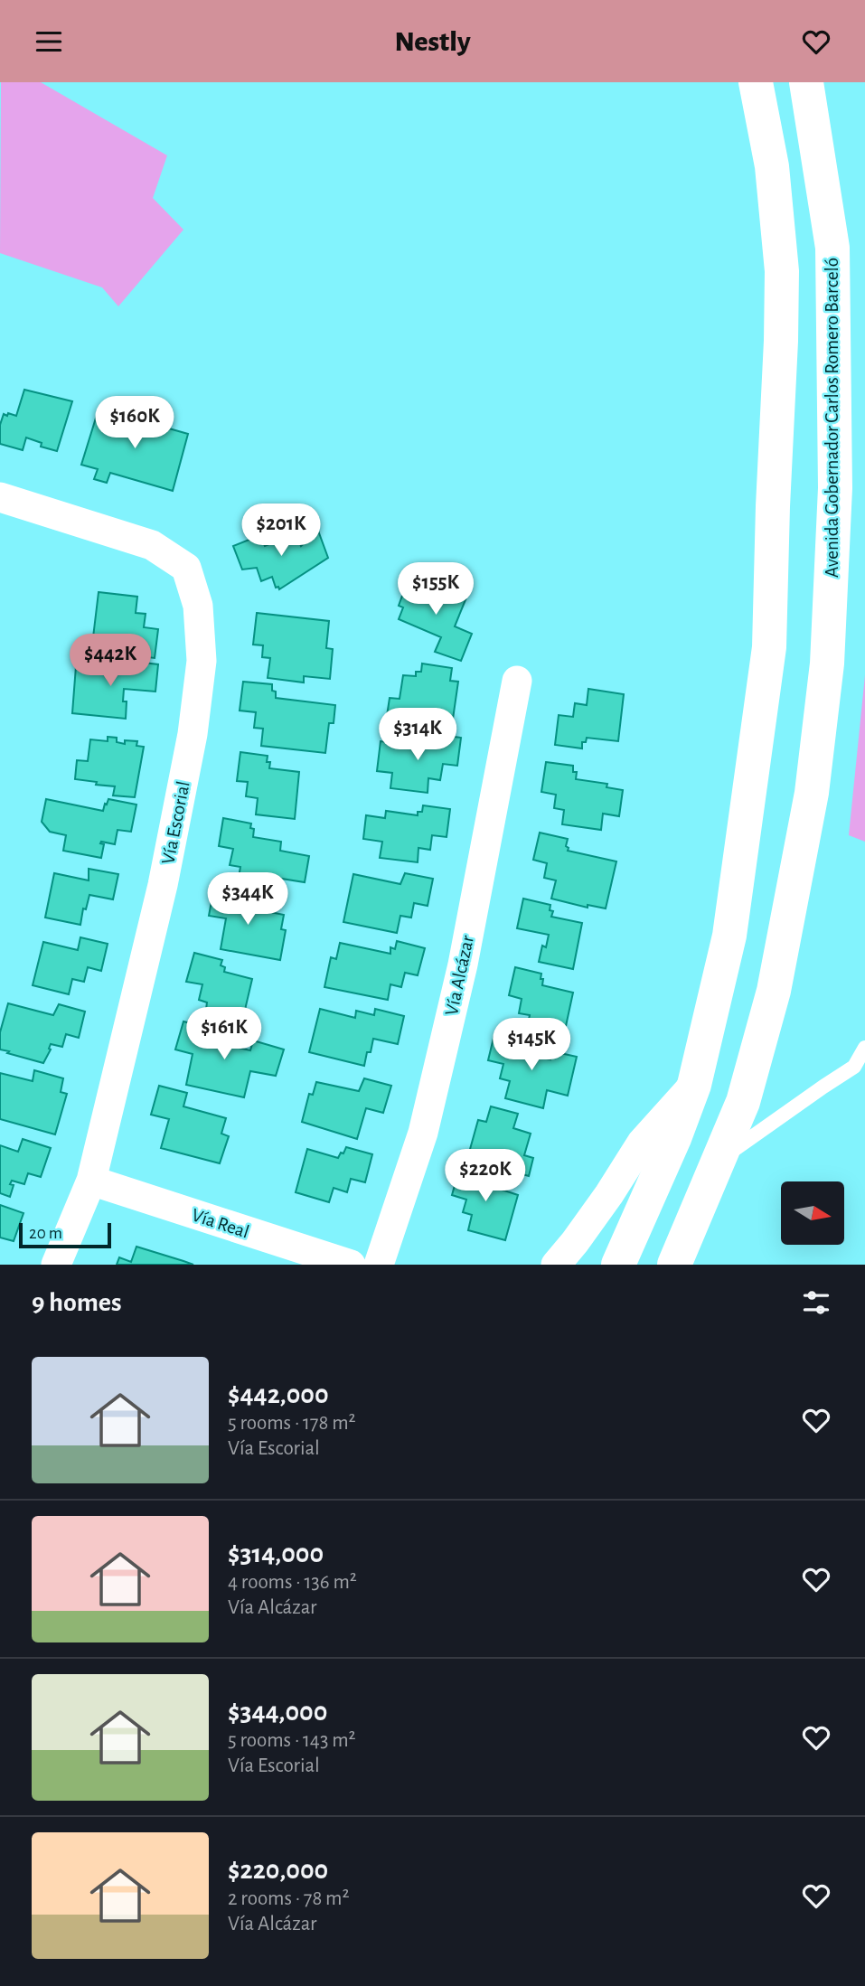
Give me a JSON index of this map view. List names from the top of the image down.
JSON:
{
  "streets": {
    "main road": ["Avenida Gobernador Carlos Romero Barceló"],
    "street": ["Vía Escorial", "Vía Alcázar", "Vía Real"]
  },
  "crossings": [
    ["Vía Escorial", "Vía Real"]
  ],
  "scale_bar": "20 m",
  "north": "right",
  "page": {
    "header": "Nestly",
    "price": [
      "$160K",
      "$201K",
      "$155K",
      "$442K",
      "$314K",
      "$344K",
      "$161K",
      "$145K",
      "$220K"
    ],
    "scale": "20 m",
    "heading": "9 homes",
    "list": [
      {
        "name": "$442,000",
        "note": "5 rooms · 178 m² · Vía Escorial"
      },
      {
        "name": "$314,000",
        "note": "4 rooms · 136 m² · Vía Alcázar"
      },
      {
        "name": "$344,000",
        "note": "5 rooms · 143 m² · Vía Escorial"
      },
      {
        "name": "$220,000",
        "note": "2 rooms · 78 m² · Vía Alcázar"
      }
    ]
  }
}
